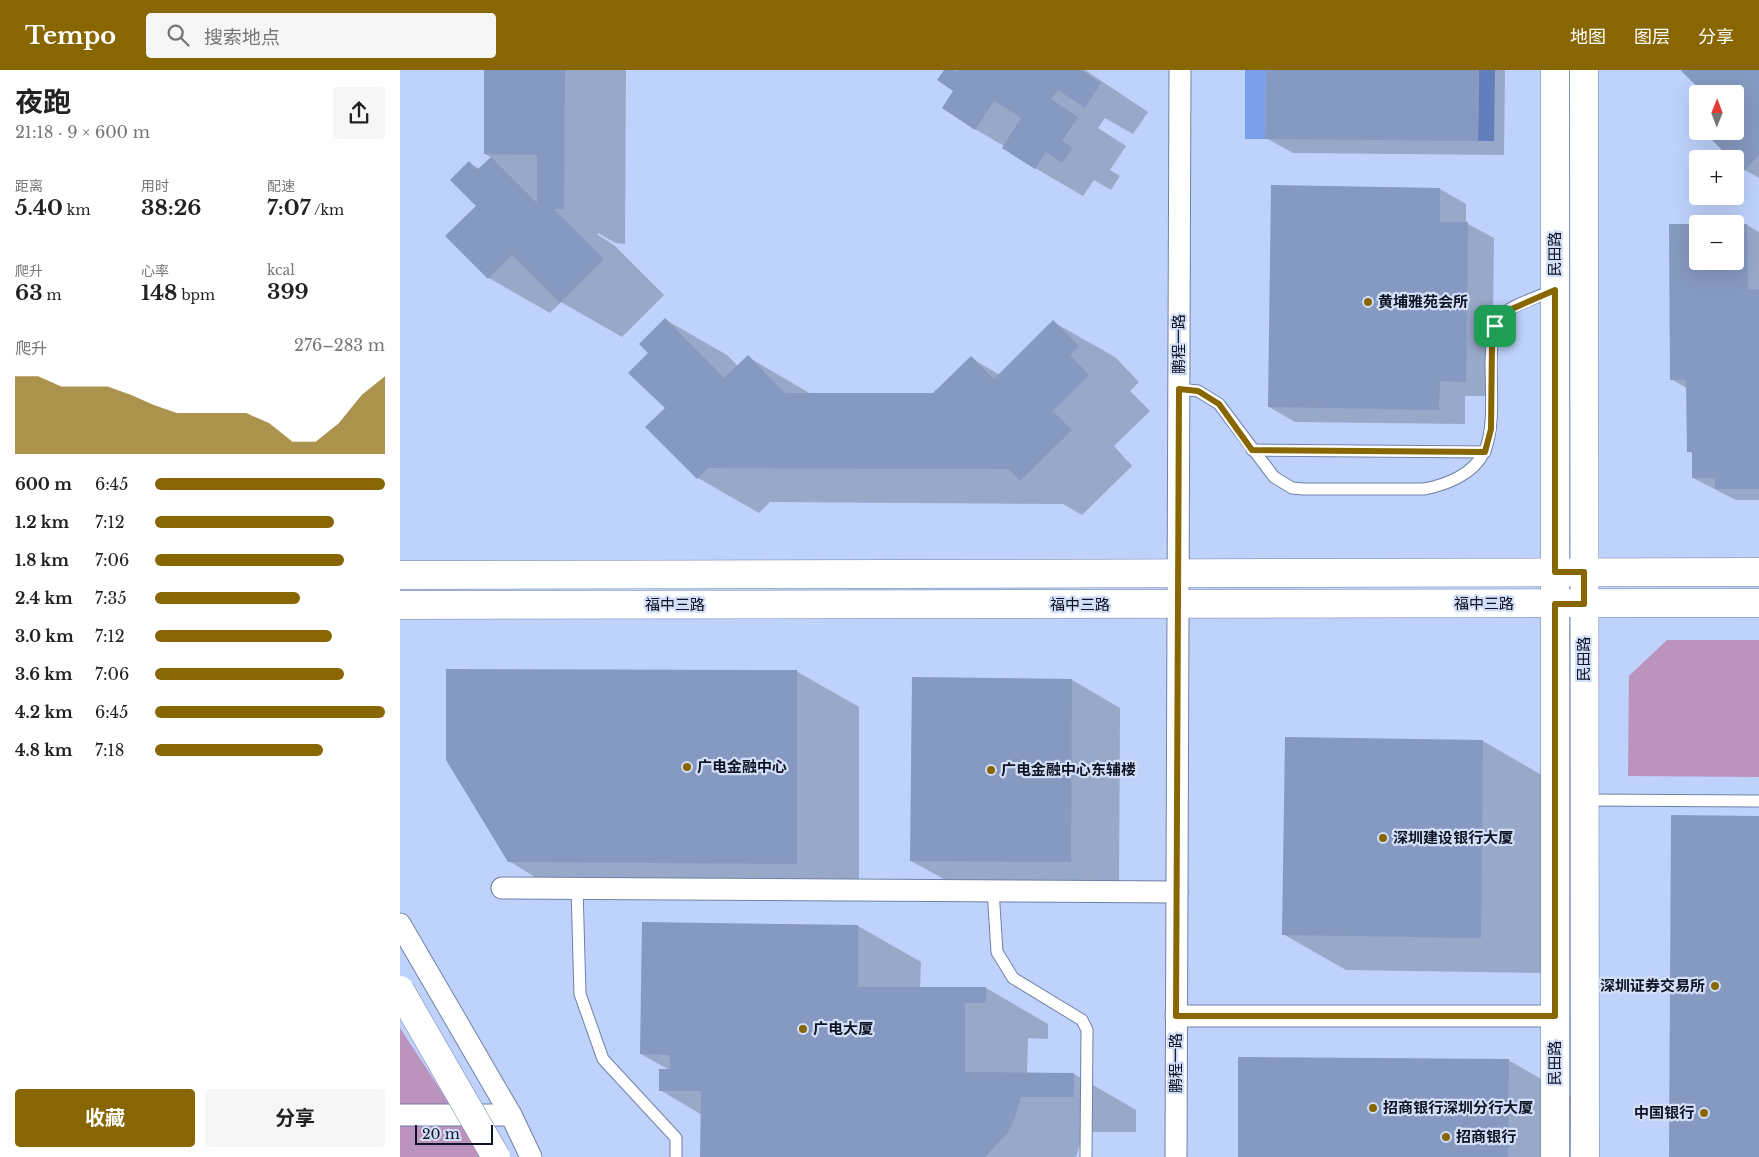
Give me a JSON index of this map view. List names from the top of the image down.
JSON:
{
  "streets": {
    "street": ["民田路", "鹏程一路", "福中三路"]
  },
  "crossings": [
    ["民田路", "福中三路"],
    ["鹏程一路", "福中三路"]
  ],
  "places": [
    "黄埔雅苑会所",
    "广电金融中心",
    "广电金融中心东辅楼",
    "深圳建设银行大厦",
    "深圳证券交易所",
    "广电大厦",
    "招商银行深圳分行大厦",
    "中国银行",
    "招商银行"
  ],
  "scale_bar": "20 m",
  "north": "top",
  "page": {
    "header": "Tempo",
    "search": "搜索地点",
    "nav": ["地图", "图层", "分享"],
    "heading": ["夜跑", "21:18 · 9 × 600 m"],
    "map_buttons": ["+", "−"],
    "stats": [
      ["距离", "5.40 km"],
      ["用时", "38:26"],
      ["配速", "7:07 /km"],
      ["爬升", "63 m"],
      ["心率", "148 bpm"],
      ["kcal", "399"]
    ],
    "chart": ["爬升", "276–283 m"],
    "list": [
      {
        "name": "600 m",
        "note": "6:45"
      },
      {
        "name": "1.2 km",
        "note": "7:12"
      },
      {
        "name": "1.8 km",
        "note": "7:06"
      },
      {
        "name": "2.4 km",
        "note": "7:35"
      },
      {
        "name": "3.0 km",
        "note": "7:12"
      },
      {
        "name": "3.6 km",
        "note": "7:06"
      },
      {
        "name": "4.2 km",
        "note": "6:45"
      },
      {
        "name": "4.8 km",
        "note": "7:18"
      }
    ],
    "buttons": ["收藏", "分享"],
    "scale": "20 m"
  }
}
